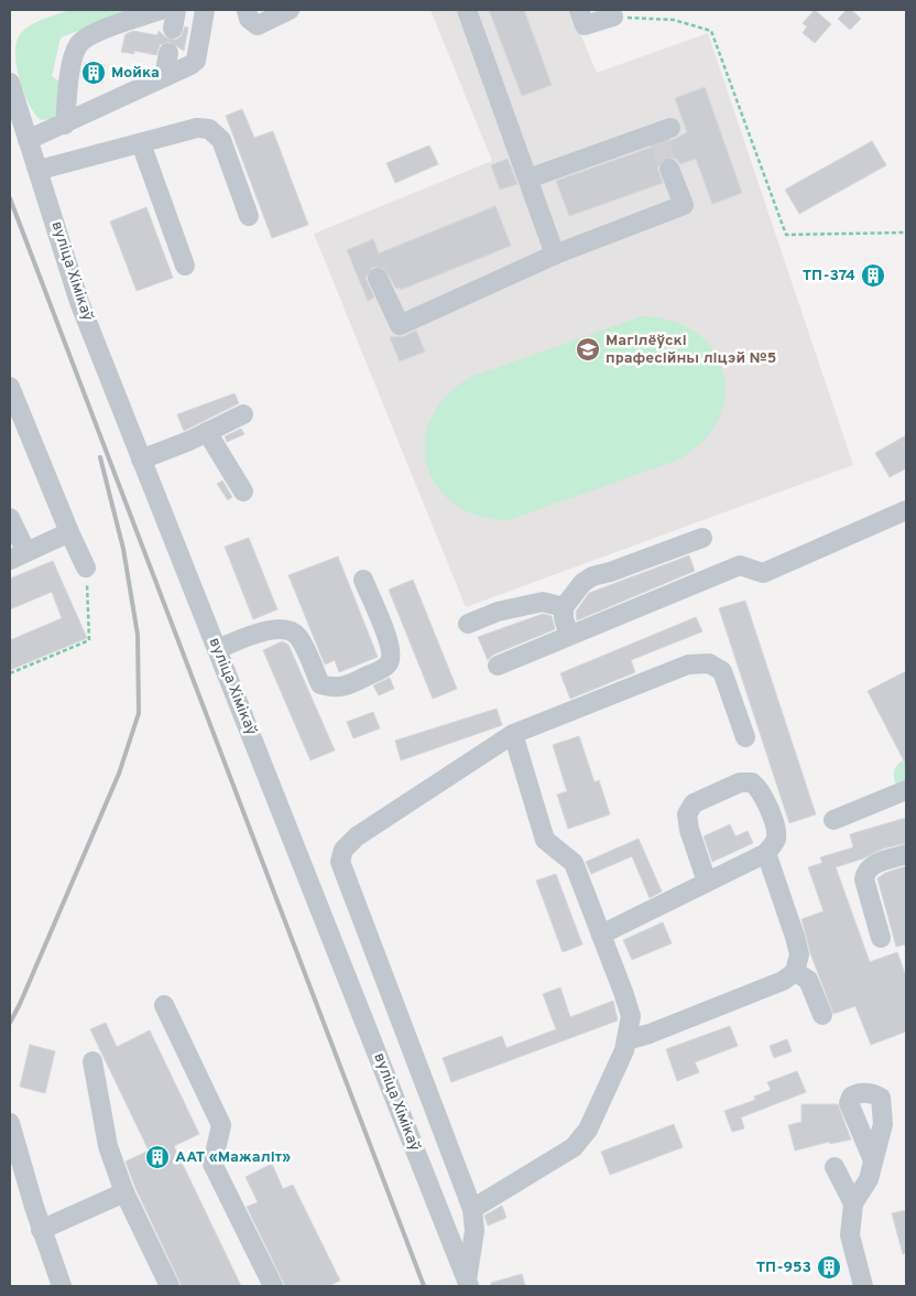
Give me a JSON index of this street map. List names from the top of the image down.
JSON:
{
  "streets": {
    "street": ["вуліца Хімікаў"]
  },
  "places": {
    "building": [
      "Мойка",
      "ТП-374",
      "ААТ «Мажаліт»",
      "ТП-953"
    ],
    "school or university": ["Магілёўскі прафесійны ліцэй №5"]
  }
}
